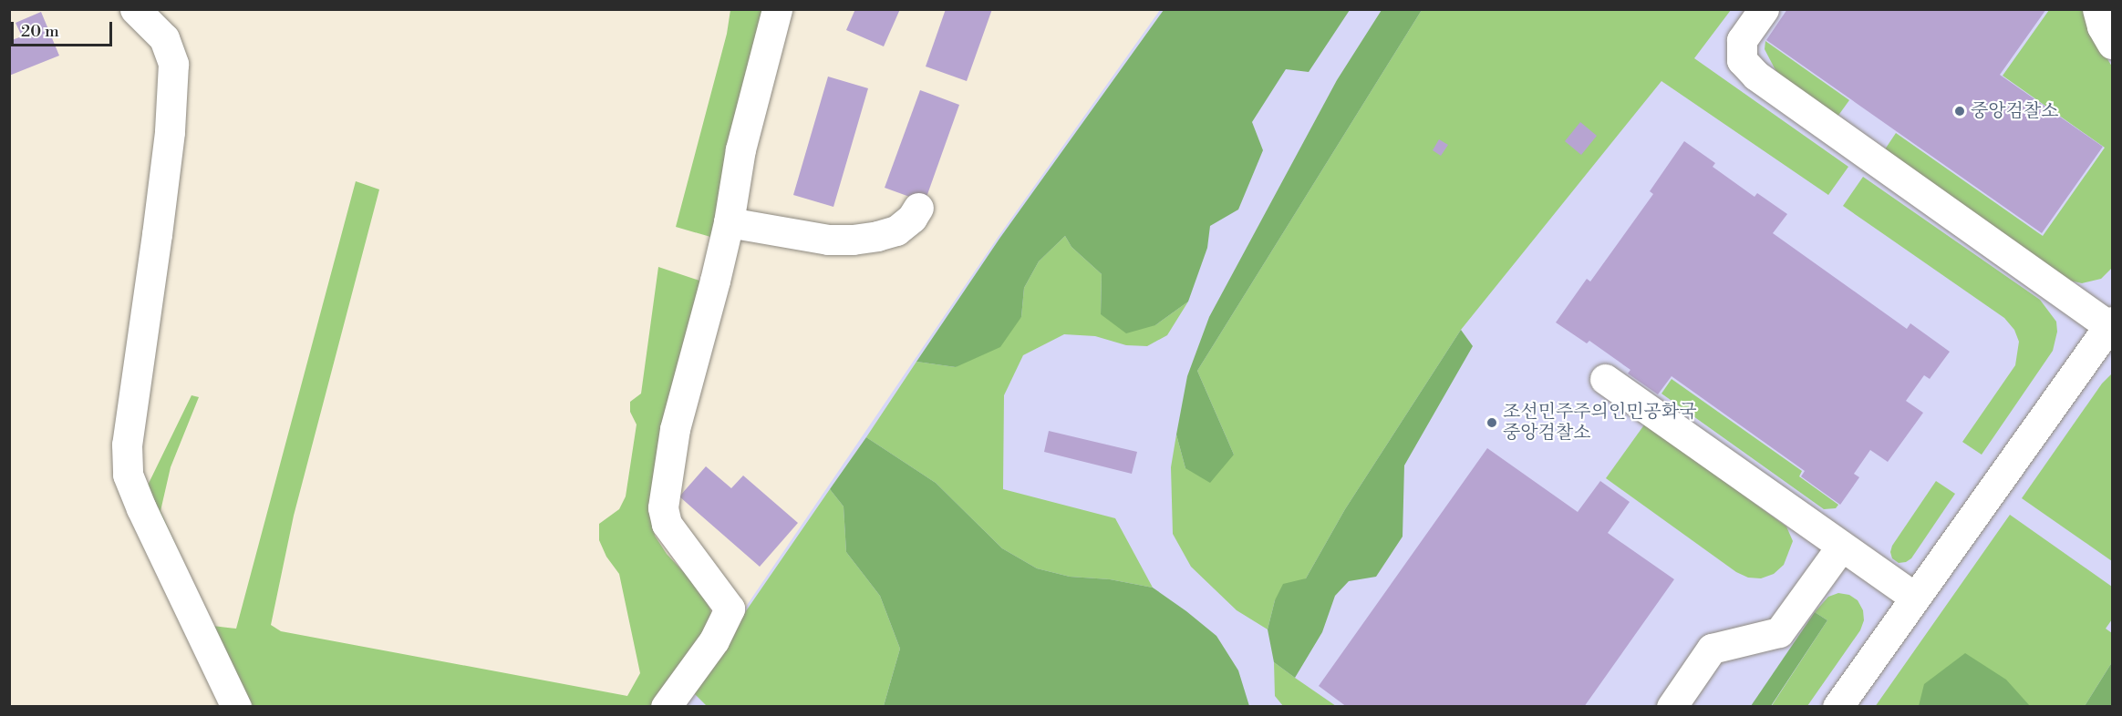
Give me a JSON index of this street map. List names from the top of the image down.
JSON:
{
  "places": ["중앙검찰소", "조선민주주의인민공화국 중앙검찰소"],
  "scale_bar": "20 m"
}
